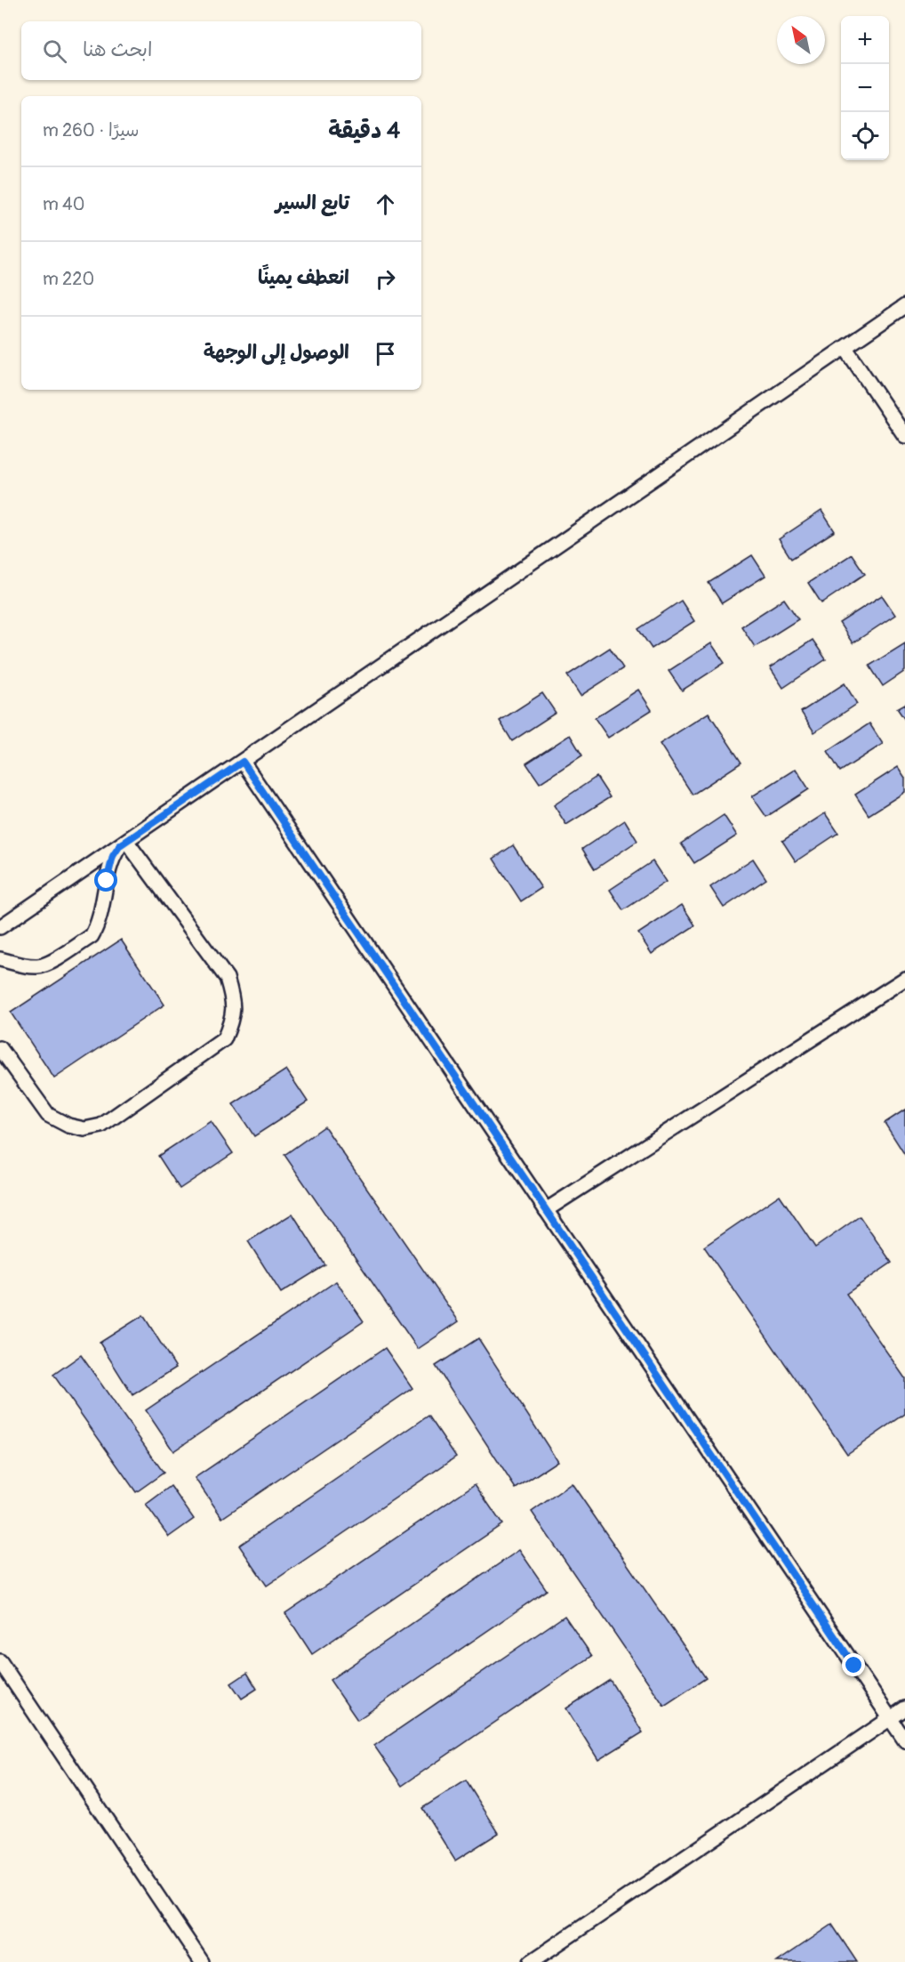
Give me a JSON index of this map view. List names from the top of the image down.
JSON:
{
  "north": "top left",
  "page": {
    "map_buttons": ["+", "−"],
    "search": "ابحث هنا",
    "heading": ["4 دقيقة", "سيرًا · 260 m"],
    "list": [
      ["تابع السير", "40 m"],
      ["انعطف يمينًا", "220 m"],
      "الوصول إلى الوجهة"
    ]
  }
}
